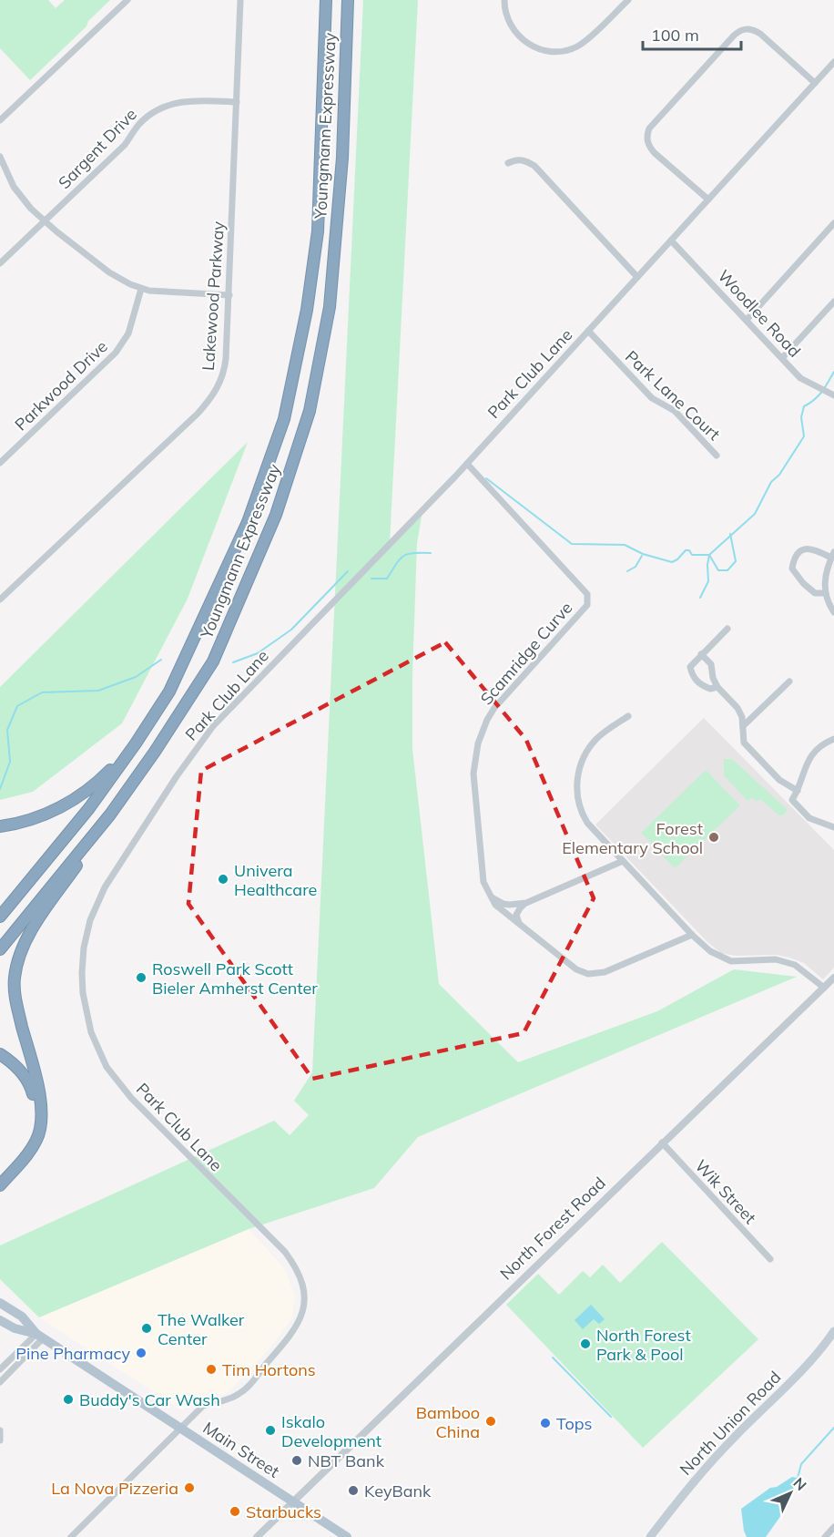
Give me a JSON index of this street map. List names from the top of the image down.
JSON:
{
  "streets": {
    "highway": ["Youngmann Expressway"],
    "main road": ["North Union Road", "Main Street"],
    "street": [
      "Sargent Drive",
      "Lakewood Parkway",
      "Woodlee Road",
      "Park Club Lane",
      "Parkwood Drive",
      "Park Lane Court",
      "Scamridge Curve",
      "Wik Street",
      "North Forest Road"
    ]
  },
  "crossings": [
    ["Sargent Drive", "Lakewood Parkway"],
    ["Woodlee Road", "Park Club Lane"],
    ["Park Club Lane", "Park Lane Court"],
    ["Park Club Lane", "Scamridge Curve"],
    ["Park Club Lane", "Main Street"],
    ["Wik Street", "North Forest Road"],
    ["North Forest Road", "Main Street"]
  ],
  "places": [
    "Forest Elementary School",
    "Univera Healthcare",
    "Roswell Park Scott Bieler Amherst Center",
    "The Walker Center",
    "North Forest Park & Pool",
    "Pine Pharmacy",
    "Tim Hortons",
    "Buddy's Car Wash",
    "Bamboo China",
    "Tops",
    "Iskalo Development",
    "NBT Bank",
    "La Nova Pizzeria",
    "KeyBank",
    "Starbucks"
  ],
  "scale_bar": "100 m",
  "north": "top right"
}
